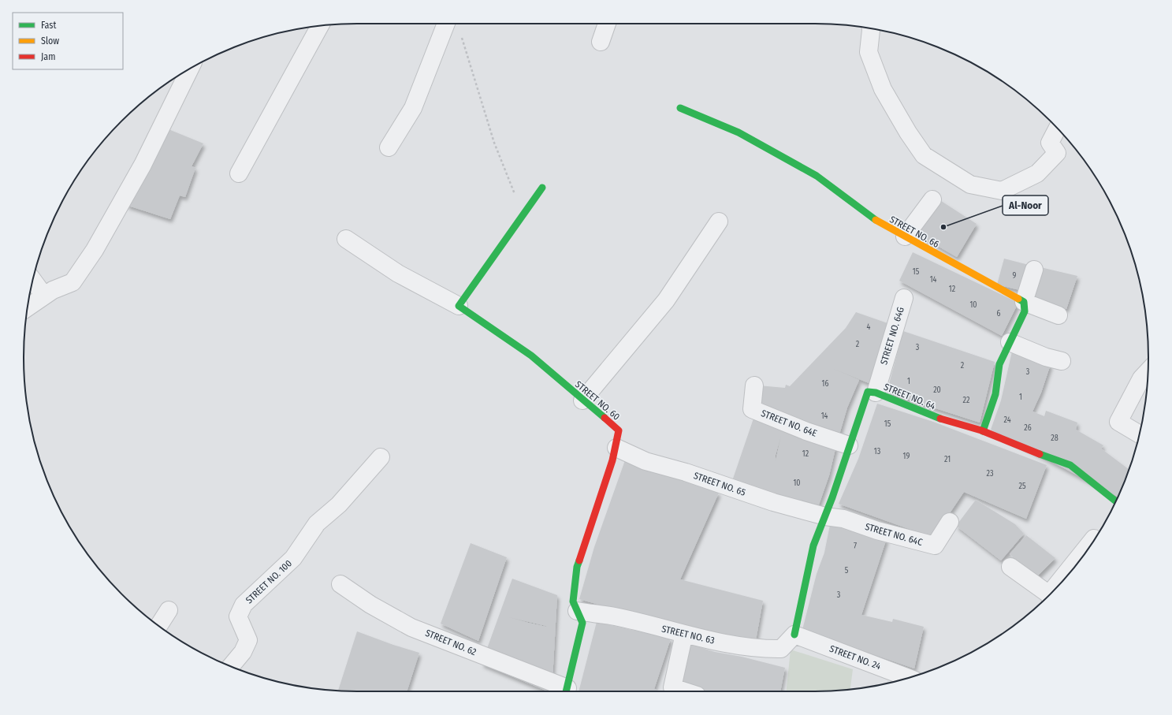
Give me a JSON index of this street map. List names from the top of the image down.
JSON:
{
  "streets": {
    "street": [
      "STREET NO. 66",
      "STREET NO. 64G",
      "STREET NO. 64",
      "STREET NO. 60",
      "STREET NO. 64E",
      "STREET NO. 65",
      "STREET NO. 64C",
      "STREET NO. 100",
      "STREET NO. 63",
      "STREET NO. 62",
      "STREET NO. 24"
    ]
  },
  "crossings": [
    ["STREET NO. 64G", "STREET NO. 64"],
    ["STREET NO. 64", "STREET NO. 64E"],
    ["STREET NO. 64", "STREET NO. 65"],
    ["STREET NO. 64", "STREET NO. 64C"],
    ["STREET NO. 64", "STREET NO. 63"],
    ["STREET NO. 64", "STREET NO. 24"],
    ["STREET NO. 60", "STREET NO. 65"],
    ["STREET NO. 60", "STREET NO. 63"],
    ["STREET NO. 60", "STREET NO. 62"],
    ["STREET NO. 65", "STREET NO. 64C"],
    ["STREET NO. 63", "STREET NO. 24"]
  ],
  "places": ["Al-Noor"],
  "house_numbers": [
    "15",
    "9",
    "14",
    "12",
    "10",
    "6",
    "4",
    "2",
    "3",
    "2",
    "3",
    "1",
    "16",
    "20",
    "1",
    "22",
    "14",
    "24",
    "15",
    "26",
    "28",
    "13",
    "12",
    "19",
    "21",
    "23",
    "10",
    "25",
    "7",
    "5",
    "3"
  ],
  "legend": ["Fast", "Slow", "Jam"]
}
